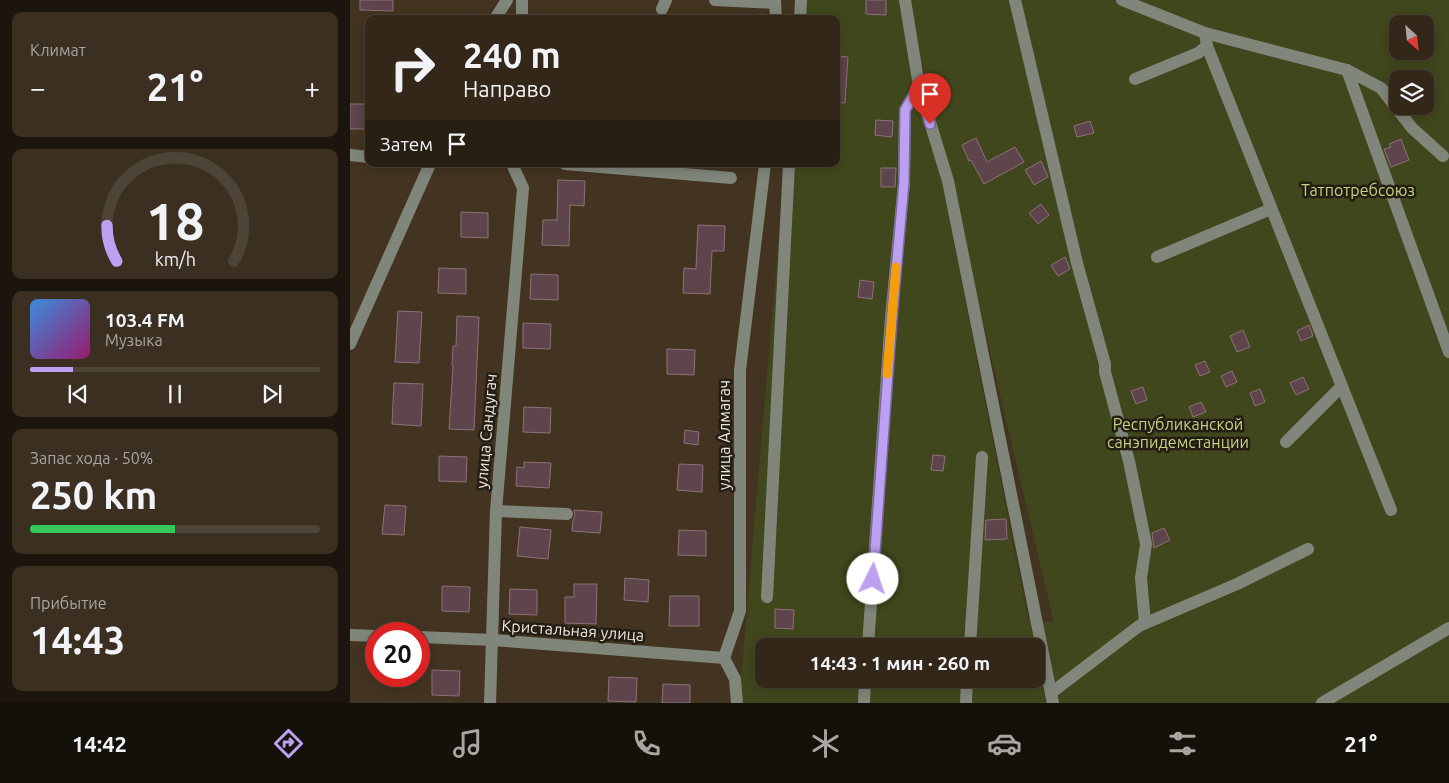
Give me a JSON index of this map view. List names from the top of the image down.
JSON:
{
  "streets": {
    "street": ["улица Сандугач", "улица Алмагач", "Кристальная улица"]
  },
  "crossings": [
    ["улица Сандугач", "Кристальная улица"],
    ["улица Алмагач", "Кристальная улица"]
  ],
  "parks": ["Татпотребсоюз", "Республиканской санэпидемстанции"],
  "north": "bottom right",
  "page": {
    "tile": [
      "Климат",
      ["Запас хода · 50%", "250 km"],
      ["Прибытие", "14:43"]
    ],
    "turn": ["240 m", "Направо"],
    "heat": ["−", "21°", "+"],
    "then": "Затем",
    "song": ["103.4 FM", "Музыка"],
    "limit": "20",
    "trip": "14:43 · 1 мин · 260 m",
    "tabs": ["14:42", "21°"],
    "gauge": ["18", "km/h"]
  }
}
